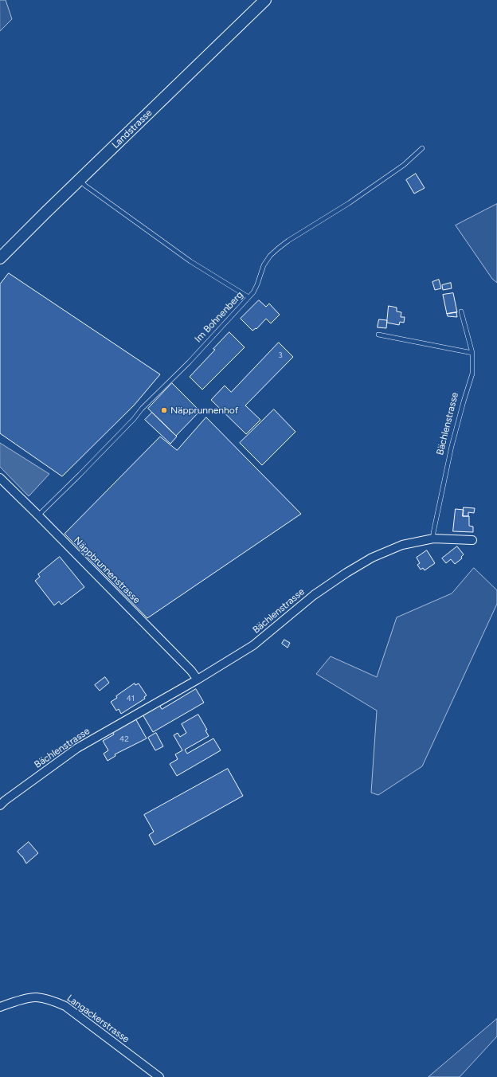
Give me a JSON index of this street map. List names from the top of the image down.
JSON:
{
  "streets": {
    "main road": ["Landstrasse"],
    "street": ["Bächlenstrasse", "Näppbrunnenstrasse", "Langackerstrasse"],
    "lane": ["Im Bohnenberg"]
  },
  "crossings": [
    ["Im Bohnenberg", "Näppbrunnenstrasse"],
    ["Bächlenstrasse", "Näppbrunnenstrasse"]
  ],
  "places": ["Näpprunnenhof"],
  "house_numbers": ["3", "41", "42"]
}
